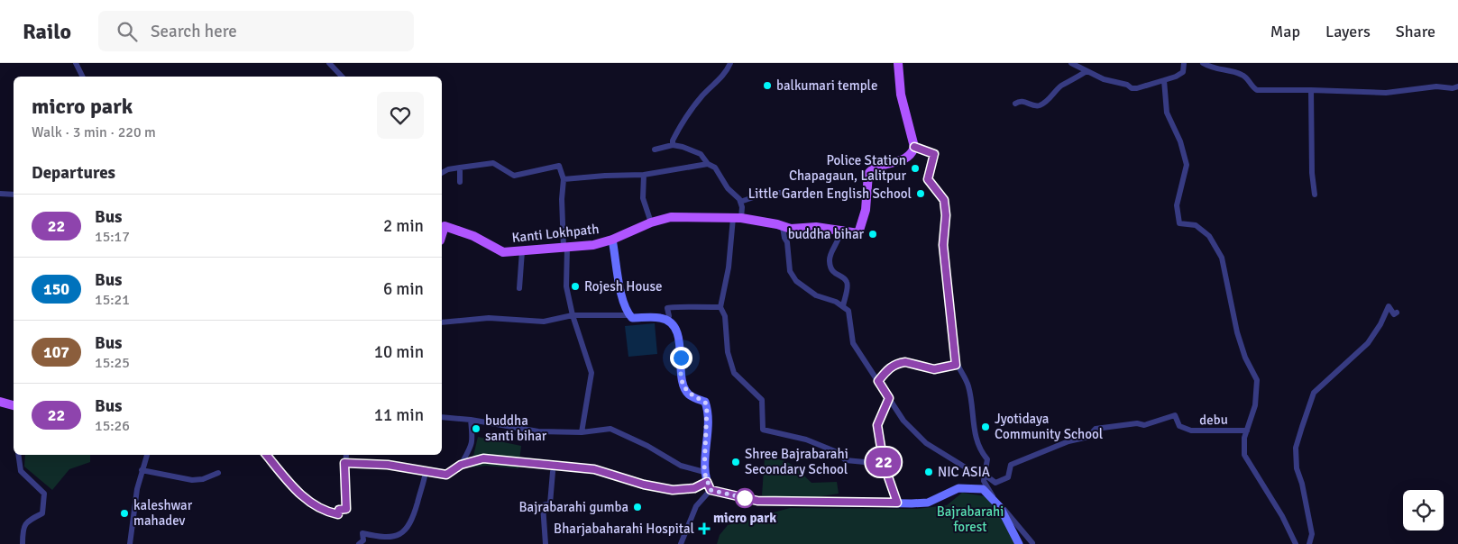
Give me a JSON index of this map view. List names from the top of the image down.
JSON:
{
  "streets": {
    "main road": ["Kanti Lokhpath"],
    "street": ["debu"]
  },
  "parks": ["Bajrabarahi forest"],
  "places": {
    "other": [
      "balkumari temple",
      "Police Station Chapagaun, Lalitpur",
      "Little Garden English School",
      "buddha bihar",
      "Rojesh House",
      "Jyotidaya Community School",
      "buddha santi bihar",
      "Shree Bajrabarahi Secondary School",
      "NIC ASIA",
      "micro park",
      "Bajrabarahi gumba",
      "kaleshwar mahadev"
    ],
    "health": ["Bharjabaharahi Hospital"]
  },
  "lines": ["bus line 22"],
  "page": {
    "header": "Railo",
    "search": "Search here",
    "nav": ["Map", "Layers", "Share"],
    "on_map": "22",
    "heading": [
      ["micro park", "Walk · 3 min · 220 m"],
      "Departures"
    ],
    "list": [
      {
        "mark": "22",
        "name": "Bus",
        "note": "15:17",
        "value": "2 min"
      },
      {
        "mark": "150",
        "name": "Bus",
        "note": "15:21",
        "value": "6 min"
      },
      {
        "mark": "107",
        "name": "Bus",
        "note": "15:25",
        "value": "10 min"
      },
      {
        "mark": "22",
        "name": "Bus",
        "note": "15:26",
        "value": "11 min"
      }
    ]
  }
}
